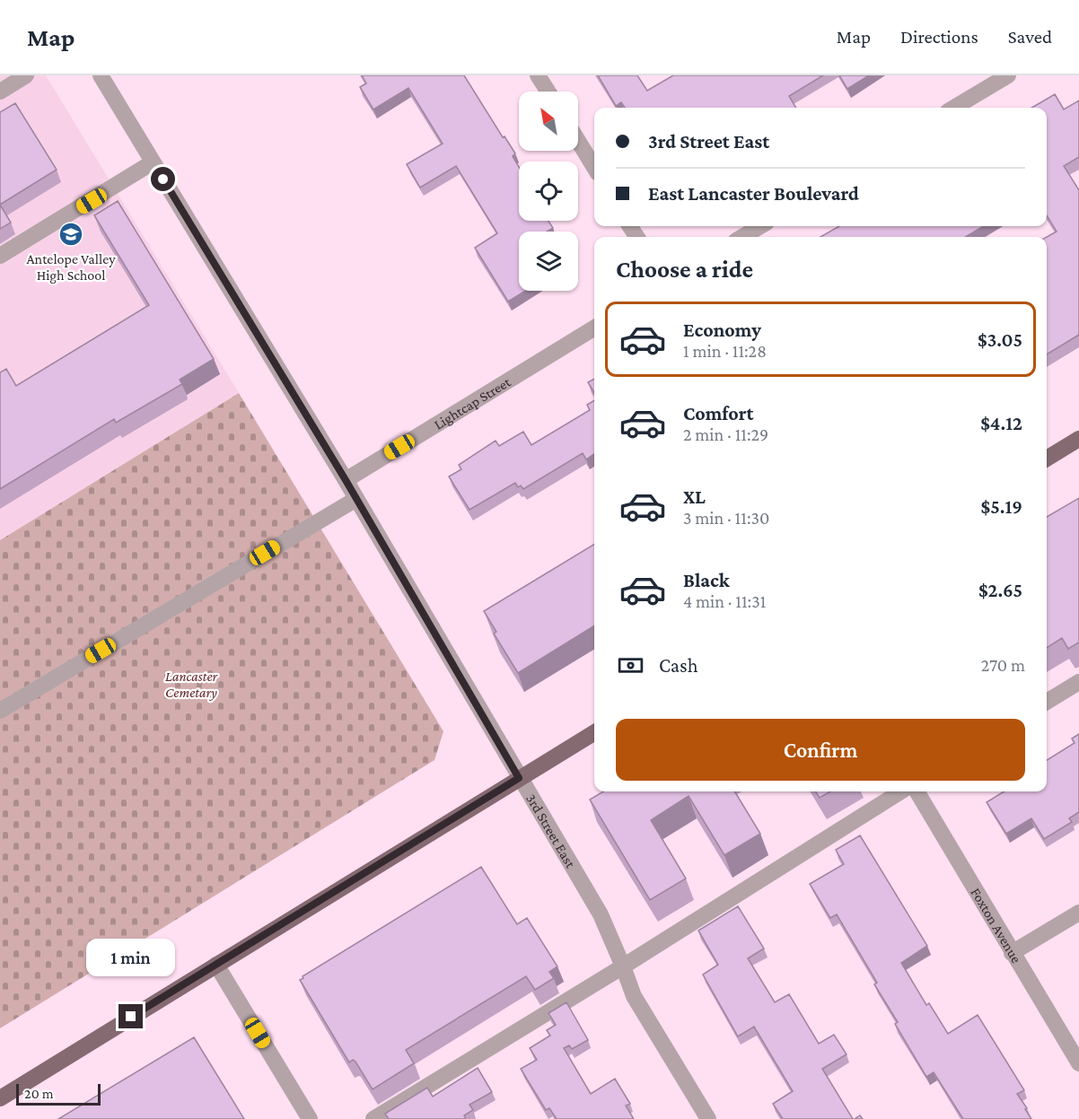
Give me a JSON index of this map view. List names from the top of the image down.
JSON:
{
  "streets": {
    "street": ["Lightcap Street", "3rd Street East", "Foxton Avenue"]
  },
  "crossings": [
    ["Lightcap Street", "3rd Street East"]
  ],
  "parks": ["Lancaster Cemetary"],
  "places": {
    "school or university": ["Antelope Valley High School"]
  },
  "scale_bar": "20 m",
  "north": "top left",
  "page": {
    "header": "Map",
    "nav": ["Map", "Directions", "Saved"],
    "banner": ["3rd Street East", "East Lancaster Boulevard"],
    "heading": "Choose a ride",
    "list": [
      {
        "name": "Economy",
        "note": "1 min · 11:28",
        "value": "$3.05"
      },
      {
        "name": "Comfort",
        "note": "2 min · 11:29",
        "value": "$4.12"
      },
      {
        "name": "XL",
        "note": "3 min · 11:30",
        "value": "$5.19"
      },
      {
        "name": "Black",
        "note": "4 min · 11:31",
        "value": "$2.65"
      }
    ],
    "pay": ["Cash", "270 m"],
    "buttons": "Confirm",
    "bubble": "1 min",
    "scale": "20 m"
  }
}
